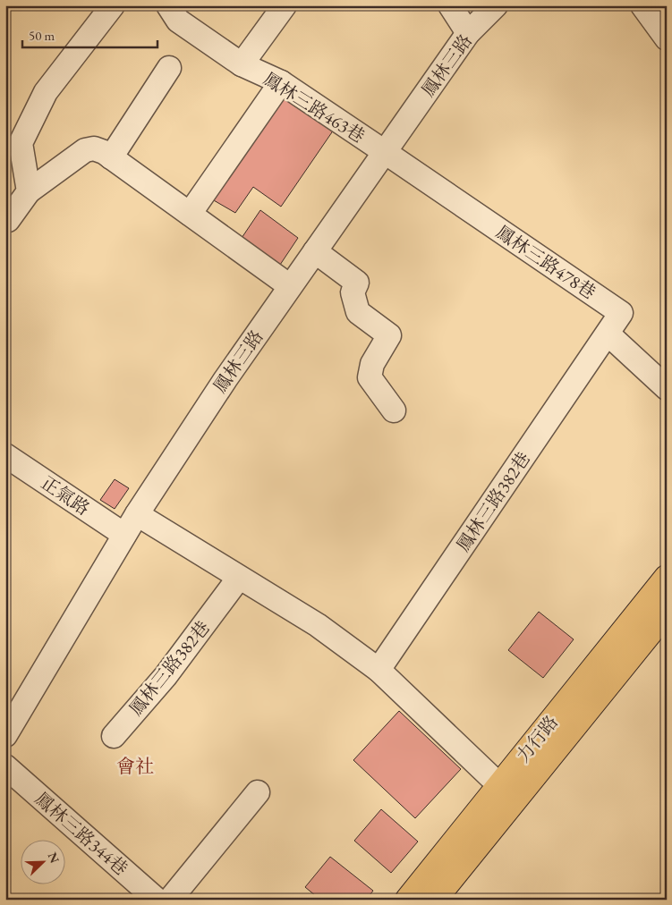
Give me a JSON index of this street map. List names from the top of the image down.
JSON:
{
  "streets": {
    "main road": ["力行路"],
    "street": [
      "鳳林三路",
      "鳳林三路463巷",
      "鳳林三路478巷",
      "正氣路",
      "鳳林三路382巷",
      "鳳林三路344巷"
    ]
  },
  "crossings": [
    ["鳳林三路", "鳳林三路463巷"],
    ["鳳林三路", "鳳林三路478巷"],
    ["鳳林三路", "正氣路"],
    ["鳳林三路463巷", "鳳林三路478巷"],
    ["鳳林三路478巷", "鳳林三路382巷"]
  ],
  "districts": ["會社"],
  "scale_bar": "50 m",
  "north": "top right"
}
